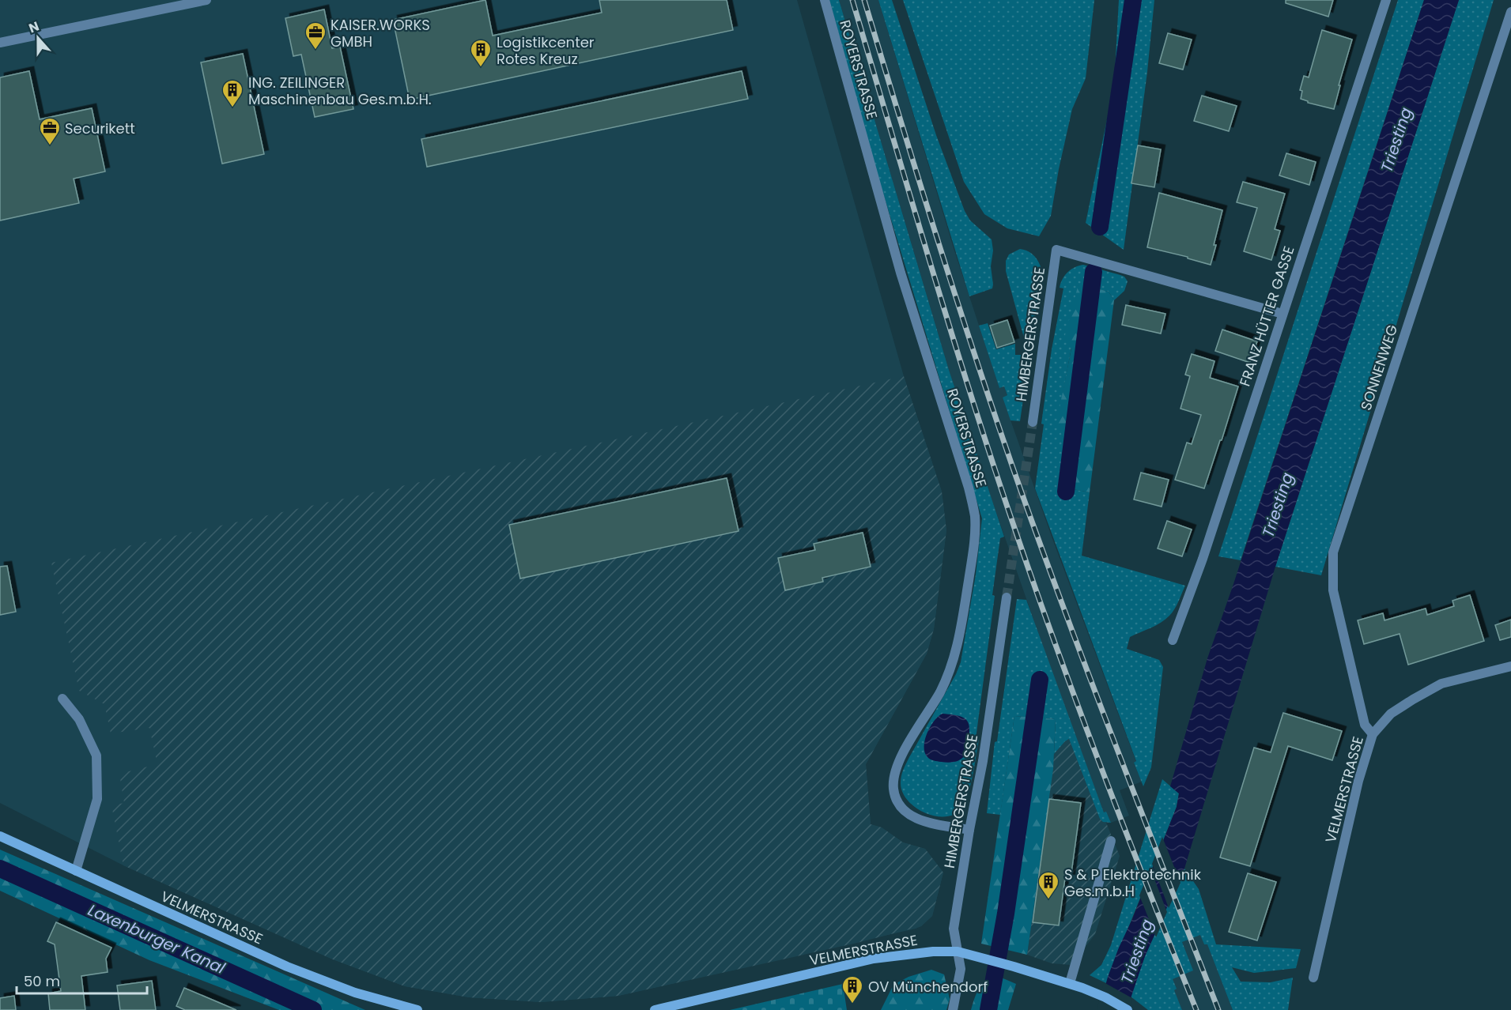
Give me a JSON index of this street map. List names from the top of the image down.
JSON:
{
  "streets": {
    "street": [
      "ROYERSTRASSE",
      "FRANZ HÜTTER GASSE",
      "HIMBERGERSTRASSE",
      "SONNENWEG",
      "VELMERSTRASSE"
    ]
  },
  "crossings": [
    ["ROYERSTRASSE", "HIMBERGERSTRASSE"],
    ["FRANZ HÜTTER GASSE", "HIMBERGERSTRASSE"],
    ["HIMBERGERSTRASSE", "VELMERSTRASSE"],
    ["SONNENWEG", "VELMERSTRASSE"]
  ],
  "water": ["Triesting", "Laxenburger Kanal"],
  "places": {
    "office": ["KAISER.WORKS GMBH", "Securikett"],
    "building": [
      "Logistikcenter Rotes Kreuz",
      "ING. ZEILINGER Maschinenbau Ges.m.b.H.",
      "S & P Elektrotechnik Ges.m.b.H",
      "OV Münchendorf"
    ]
  },
  "scale_bar": "50 m",
  "north": "top"
}
